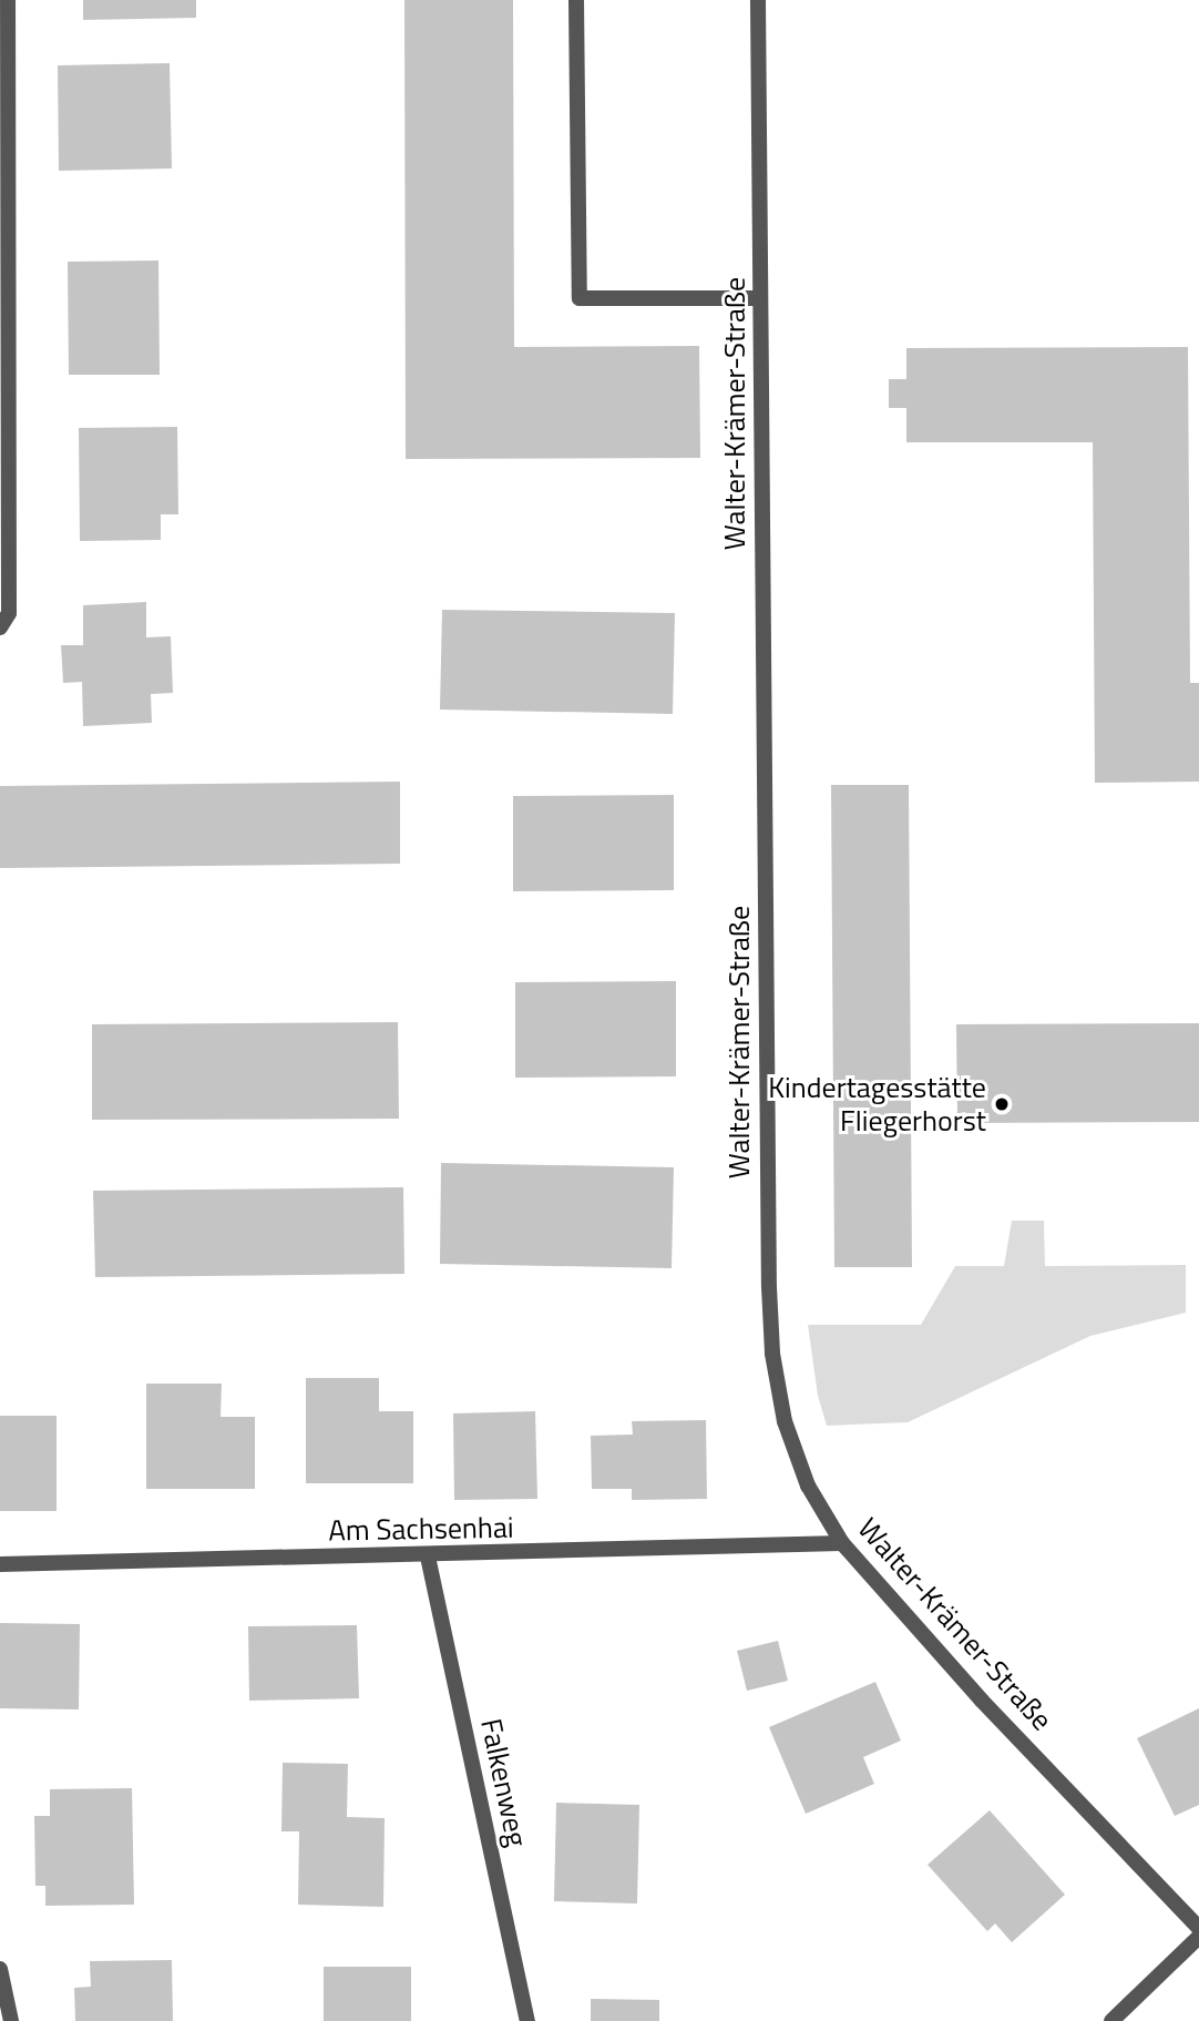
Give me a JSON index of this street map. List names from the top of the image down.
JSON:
{
  "streets": {
    "street": ["Walter-Krämer-Straße", "Am Sachsenhai", "Falkenweg"]
  },
  "crossings": [
    ["Walter-Krämer-Straße", "Am Sachsenhai"],
    ["Am Sachsenhai", "Falkenweg"]
  ],
  "places": ["Kindertagesstätte Fliegerhorst"]
}
